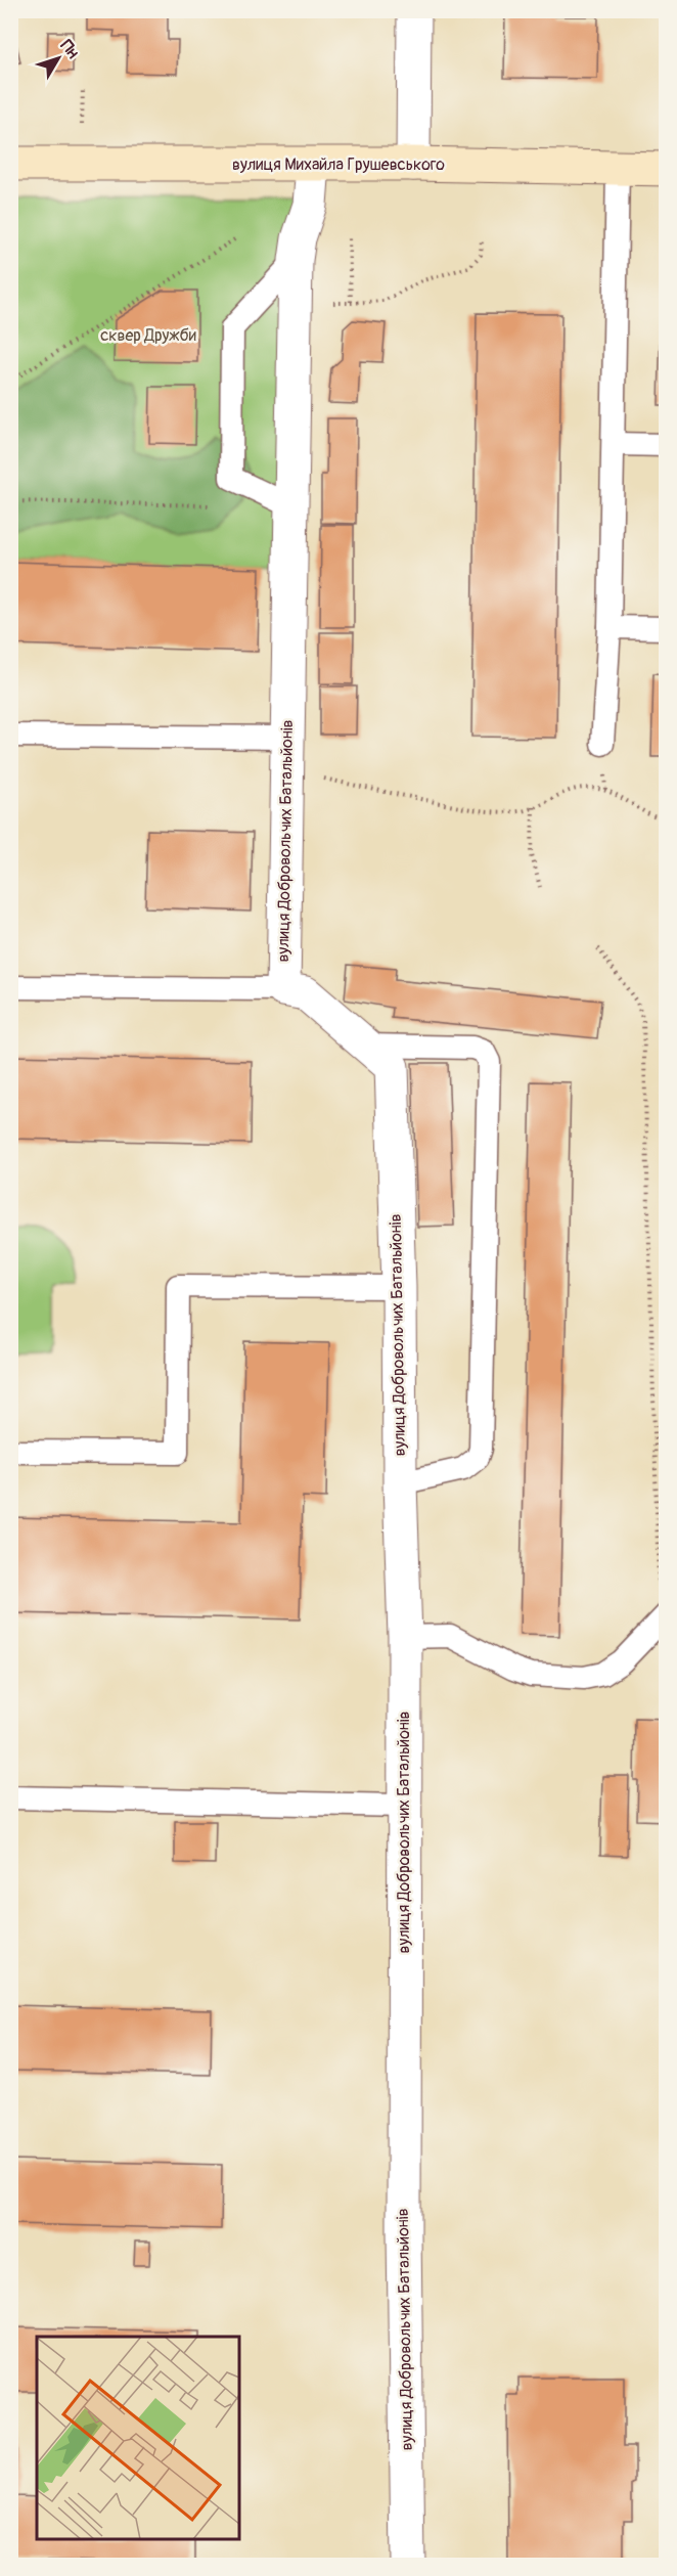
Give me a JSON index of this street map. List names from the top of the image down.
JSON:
{
  "streets": {
    "main road": ["вулиця Михайла Грушевського"],
    "street": ["вулиця Добровольчих Батальйонів"]
  },
  "crossings": [
    ["вулиця Михайла Грушевського", "вулиця Добровольчих Батальйонів"]
  ],
  "parks": ["сквер Дружби"],
  "north": "top right"
}
